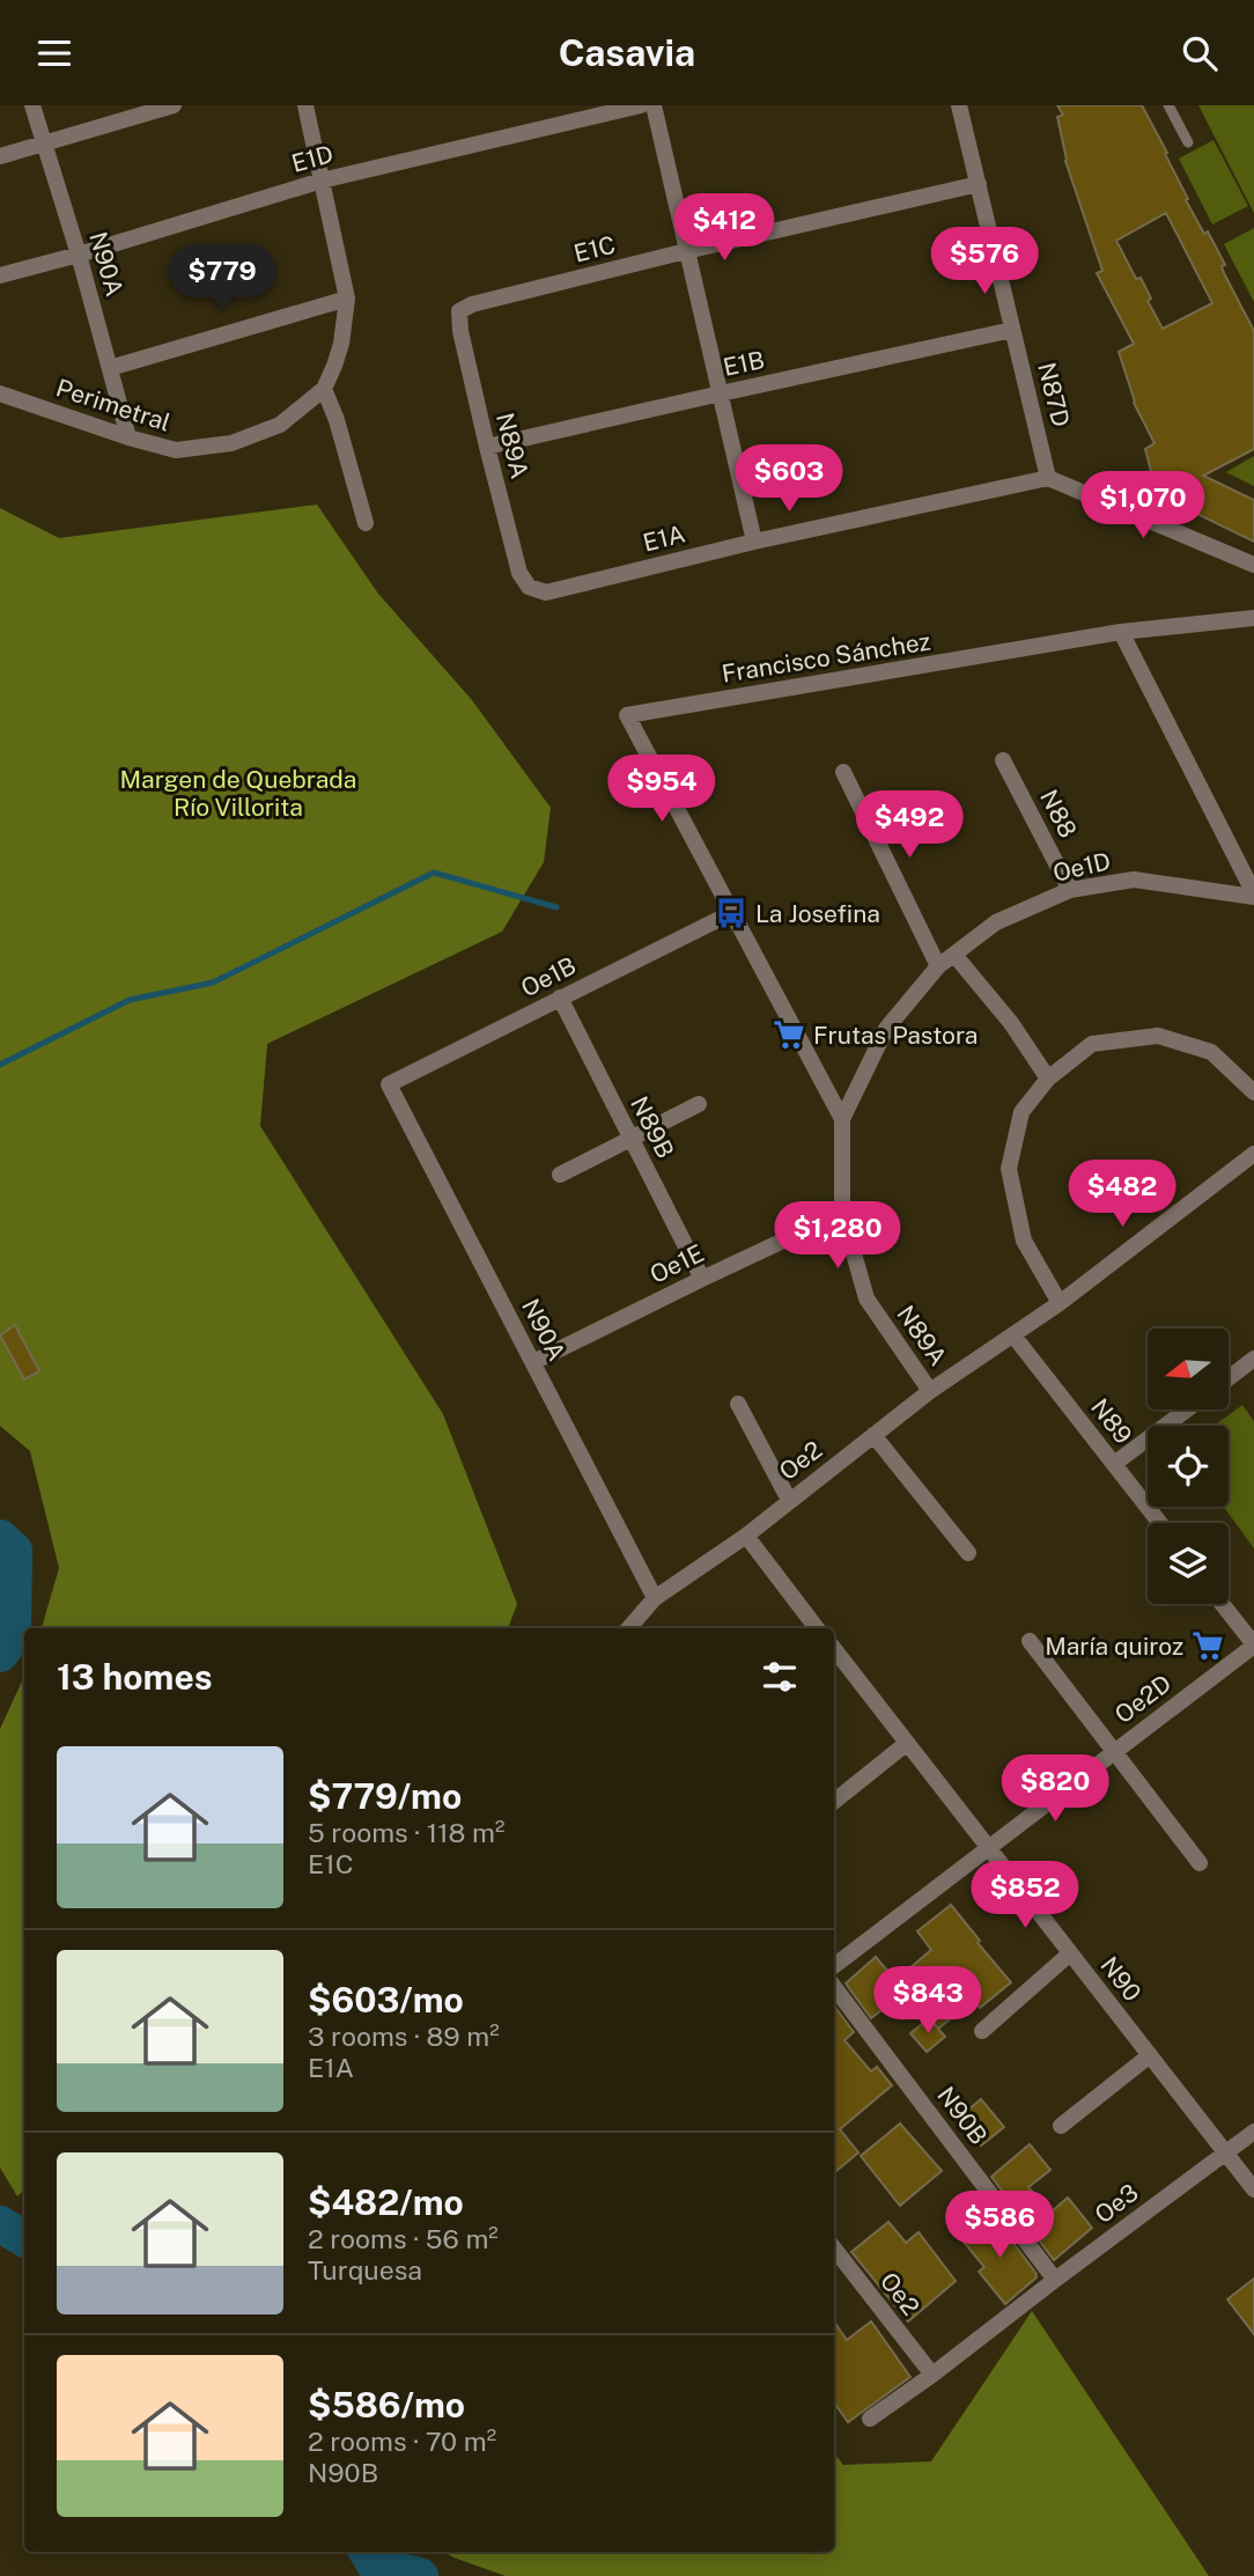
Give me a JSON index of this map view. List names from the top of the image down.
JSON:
{
  "streets": {
    "street": [
      "E1D",
      "E1C",
      "N90A",
      "E1B",
      "N87D",
      "Perimetral",
      "N89A",
      "E1A",
      "Francisco Sánchez",
      "N88",
      "Oe1D",
      "Oe1B",
      "N89B",
      "Oe1E",
      "N89",
      "Oe2",
      "Oe2D",
      "N90",
      "N90B",
      "Oe3"
    ]
  },
  "crossings": [
    ["E1D", "N90A"],
    ["E1D", "Perimetral"],
    ["E1C", "N87D"],
    ["E1C", "N89A"],
    ["N90A", "Perimetral"],
    ["N90A", "Oe1B"],
    ["N90A", "Oe1E"],
    ["N90A", "Oe2"],
    ["E1B", "N87D"],
    ["E1B", "N89A"],
    ["N87D", "E1A"],
    ["N89A", "E1A"],
    ["N89A", "Francisco Sánchez"],
    ["N89A", "Oe1D"],
    ["N89A", "Oe1B"],
    ["N89A", "Oe1E"],
    ["N89A", "Oe2"],
    ["Francisco Sánchez", "Oe1B"],
    ["N88", "Oe1D"],
    ["Oe1B", "N89B"],
    ["N89B", "Oe1E"],
    ["N89", "Oe2"],
    ["Oe2", "Oe3"],
    ["Oe2D", "N90"],
    ["N90", "Oe3"],
    ["N90B", "Oe3"]
  ],
  "parks": ["Margen de Quebrada Río Villorita"],
  "places": {
    "bus stop": ["La Josefina"],
    "supermarket": ["Frutas Pastora", "María quiroz"]
  },
  "north": "left",
  "page": {
    "header": "Casavia",
    "price": [
      "$412",
      "$576",
      "$779",
      "$603",
      "$1,070",
      "$954",
      "$492",
      "$482",
      "$1,280",
      "$820",
      "$852",
      "$843",
      "$586"
    ],
    "heading": "13 homes",
    "list": [
      {
        "name": "$779/mo",
        "note": "5 rooms · 118 m² · E1C"
      },
      {
        "name": "$603/mo",
        "note": "3 rooms · 89 m² · E1A"
      },
      {
        "name": "$482/mo",
        "note": "2 rooms · 56 m² · Turquesa"
      },
      {
        "name": "$586/mo",
        "note": "2 rooms · 70 m² · N90B"
      }
    ]
  }
}
